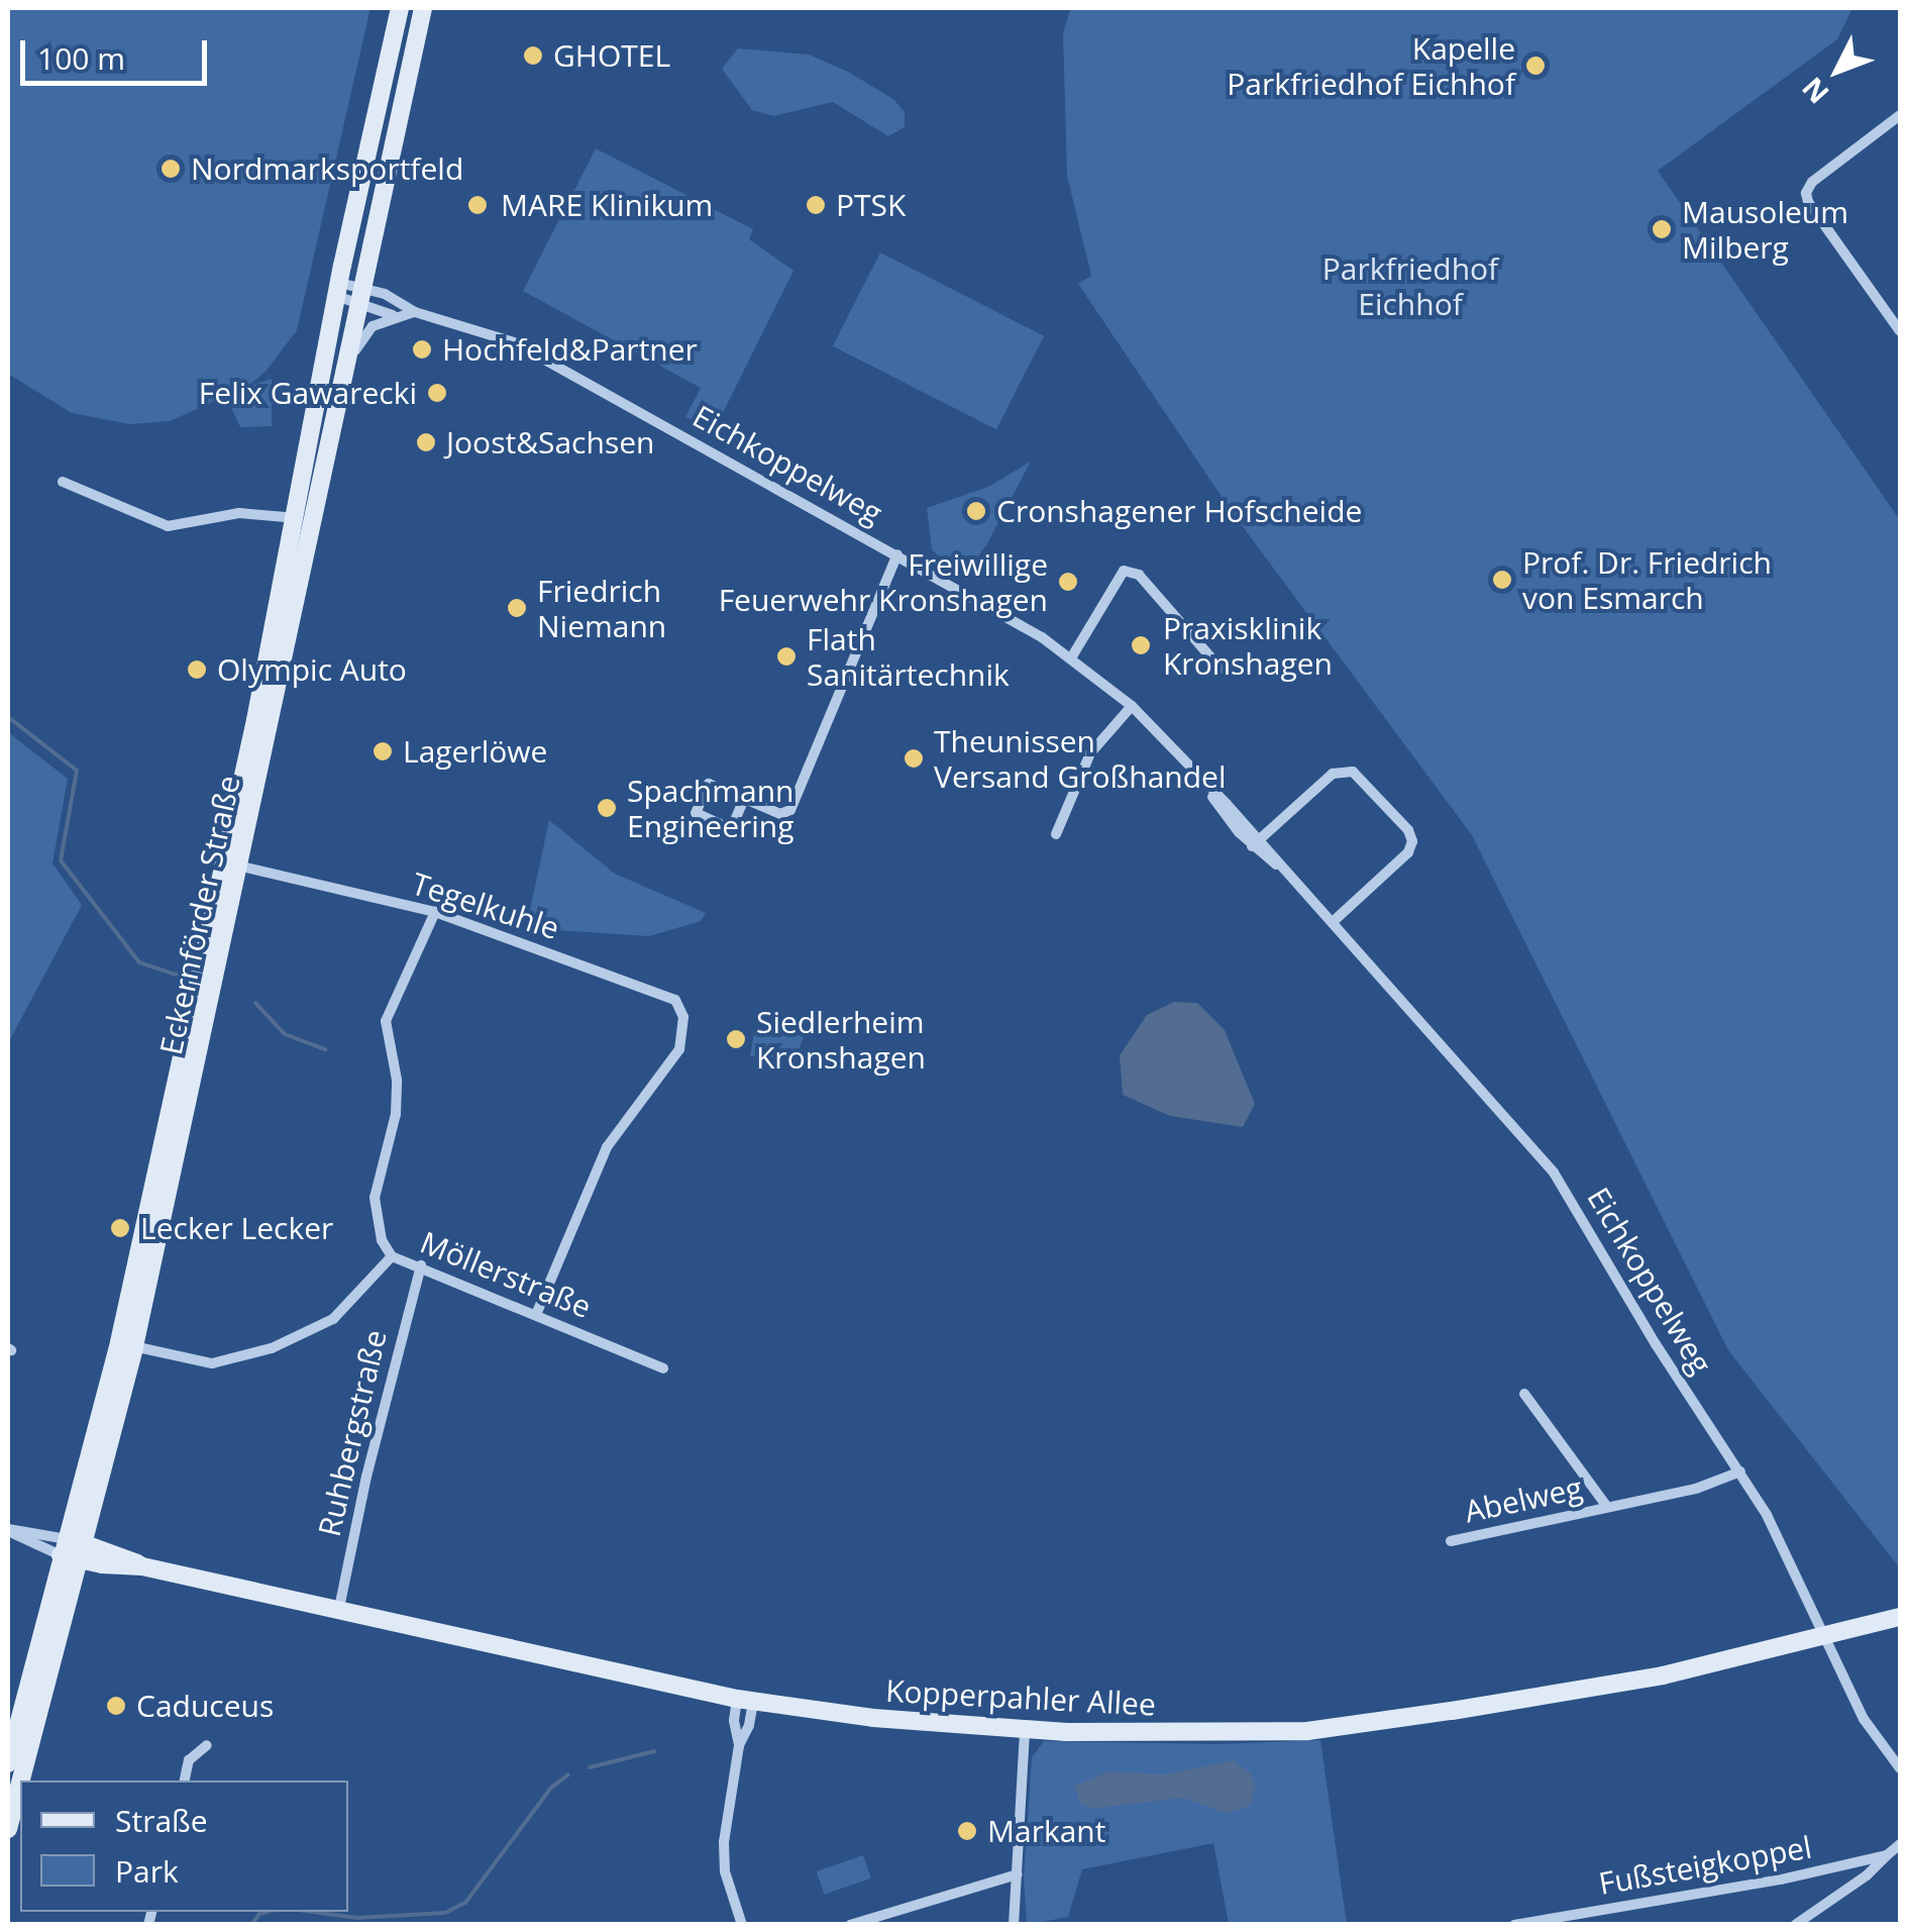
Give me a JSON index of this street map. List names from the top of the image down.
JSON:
{
  "streets": {
    "main road": ["Eckernförder Straße", "Kopperpahler Allee"],
    "street": [
      "Eichkoppelweg",
      "Tegelkuhle",
      "Möllerstraße",
      "Ruhbergstraße",
      "Abelweg",
      "Fußsteigkoppel"
    ]
  },
  "crossings": [
    ["Eichkoppelweg", "Eckernförder Straße"],
    ["Eichkoppelweg", "Abelweg"],
    ["Eichkoppelweg", "Kopperpahler Allee"],
    ["Tegelkuhle", "Eckernförder Straße"],
    ["Tegelkuhle", "Möllerstraße"],
    ["Eckernförder Straße", "Möllerstraße"],
    ["Eckernförder Straße", "Kopperpahler Allee"],
    ["Möllerstraße", "Ruhbergstraße"],
    ["Ruhbergstraße", "Kopperpahler Allee"]
  ],
  "parks": ["Parkfriedhof Eichhof"],
  "places": [
    "GHOTEL",
    "Kapelle Parkfriedhof Eichhof",
    "Nordmarksportfeld",
    "MARE Klinikum",
    "PTSK",
    "Mausoleum Milberg",
    "Hochfeld&Partner",
    "Felix Gawarecki",
    "Joost&Sachsen",
    "Cronshagener Hofscheide",
    "Prof. Dr. Friedrich von Esmarch",
    "Freiwillige Feuerwehr Kronshagen",
    "Friedrich Niemann",
    "Praxisklinik Kronshagen",
    "Flath Sanitärtechnik",
    "Olympic Auto",
    "Lagerlöwe",
    "Theunissen Versand Großhandel",
    "Spachmann Engineering",
    "Siedlerheim Kronshagen",
    "Lecker Lecker",
    "Caduceus",
    "Markant"
  ],
  "legend": ["Straße", "Park"],
  "scale_bar": "100 m",
  "north": "bottom left"
}
